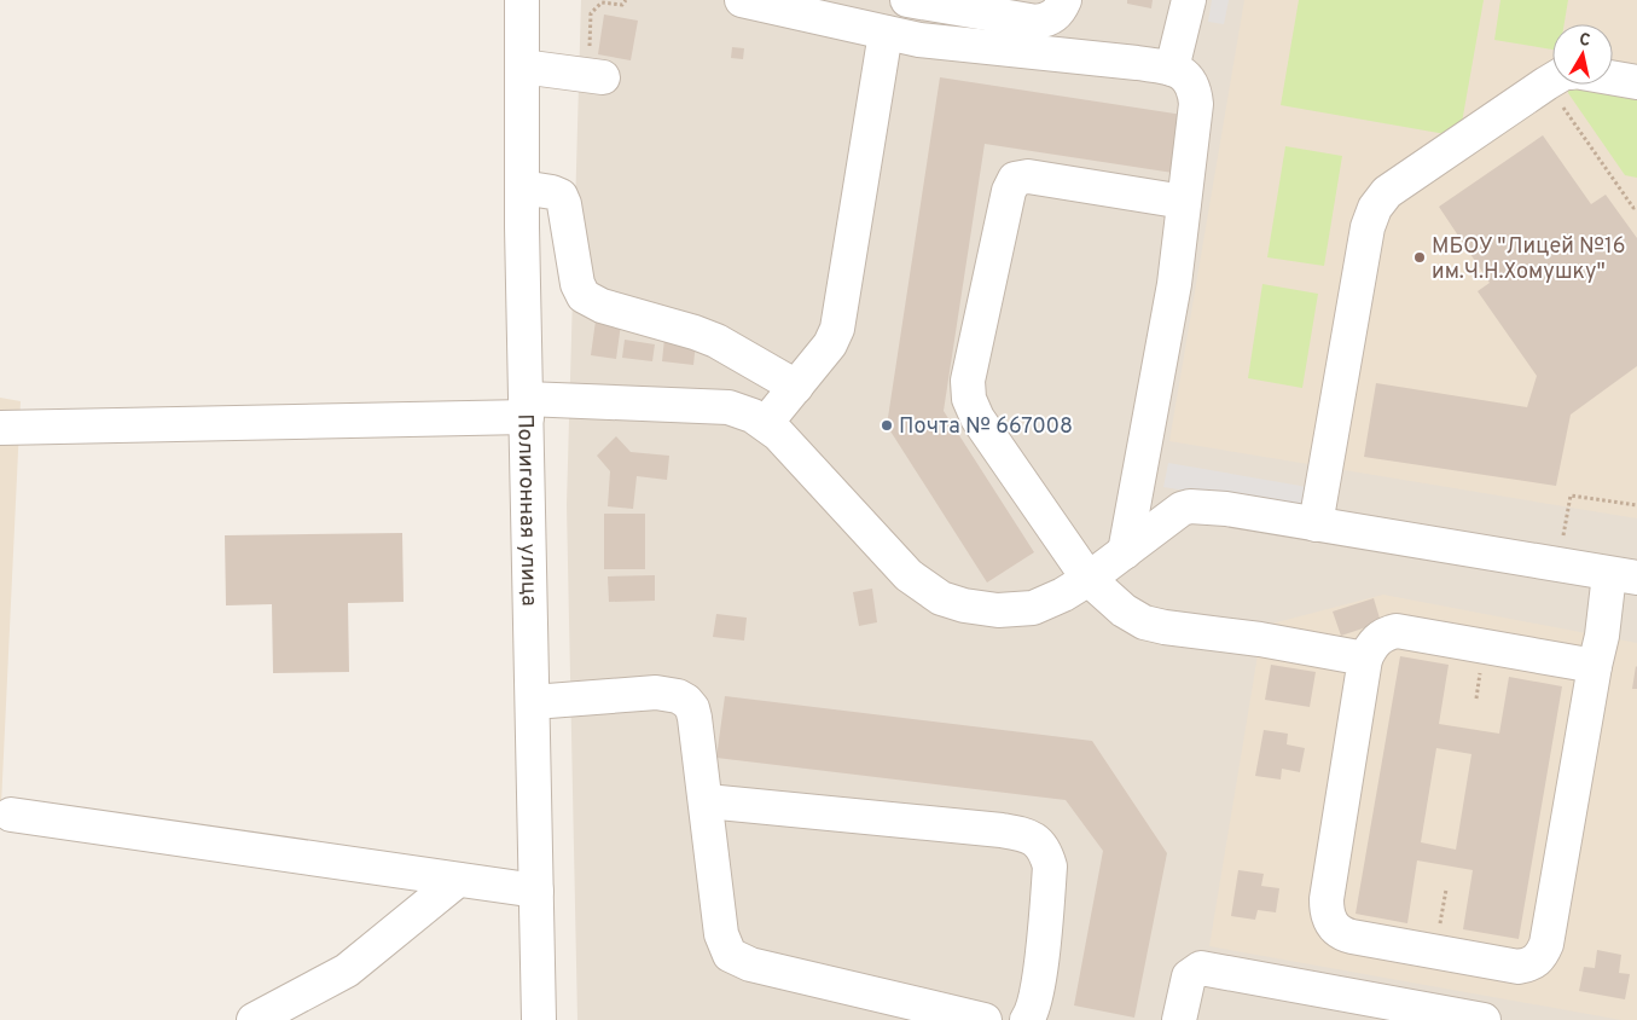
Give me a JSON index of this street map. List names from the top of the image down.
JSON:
{
  "streets": {
    "street": ["Полигонная улица"]
  },
  "places": ["МБОУ \"Лицей №16 им.Ч.Н.Хомушку\"", "Почта № 667008"],
  "north": "top"
}
